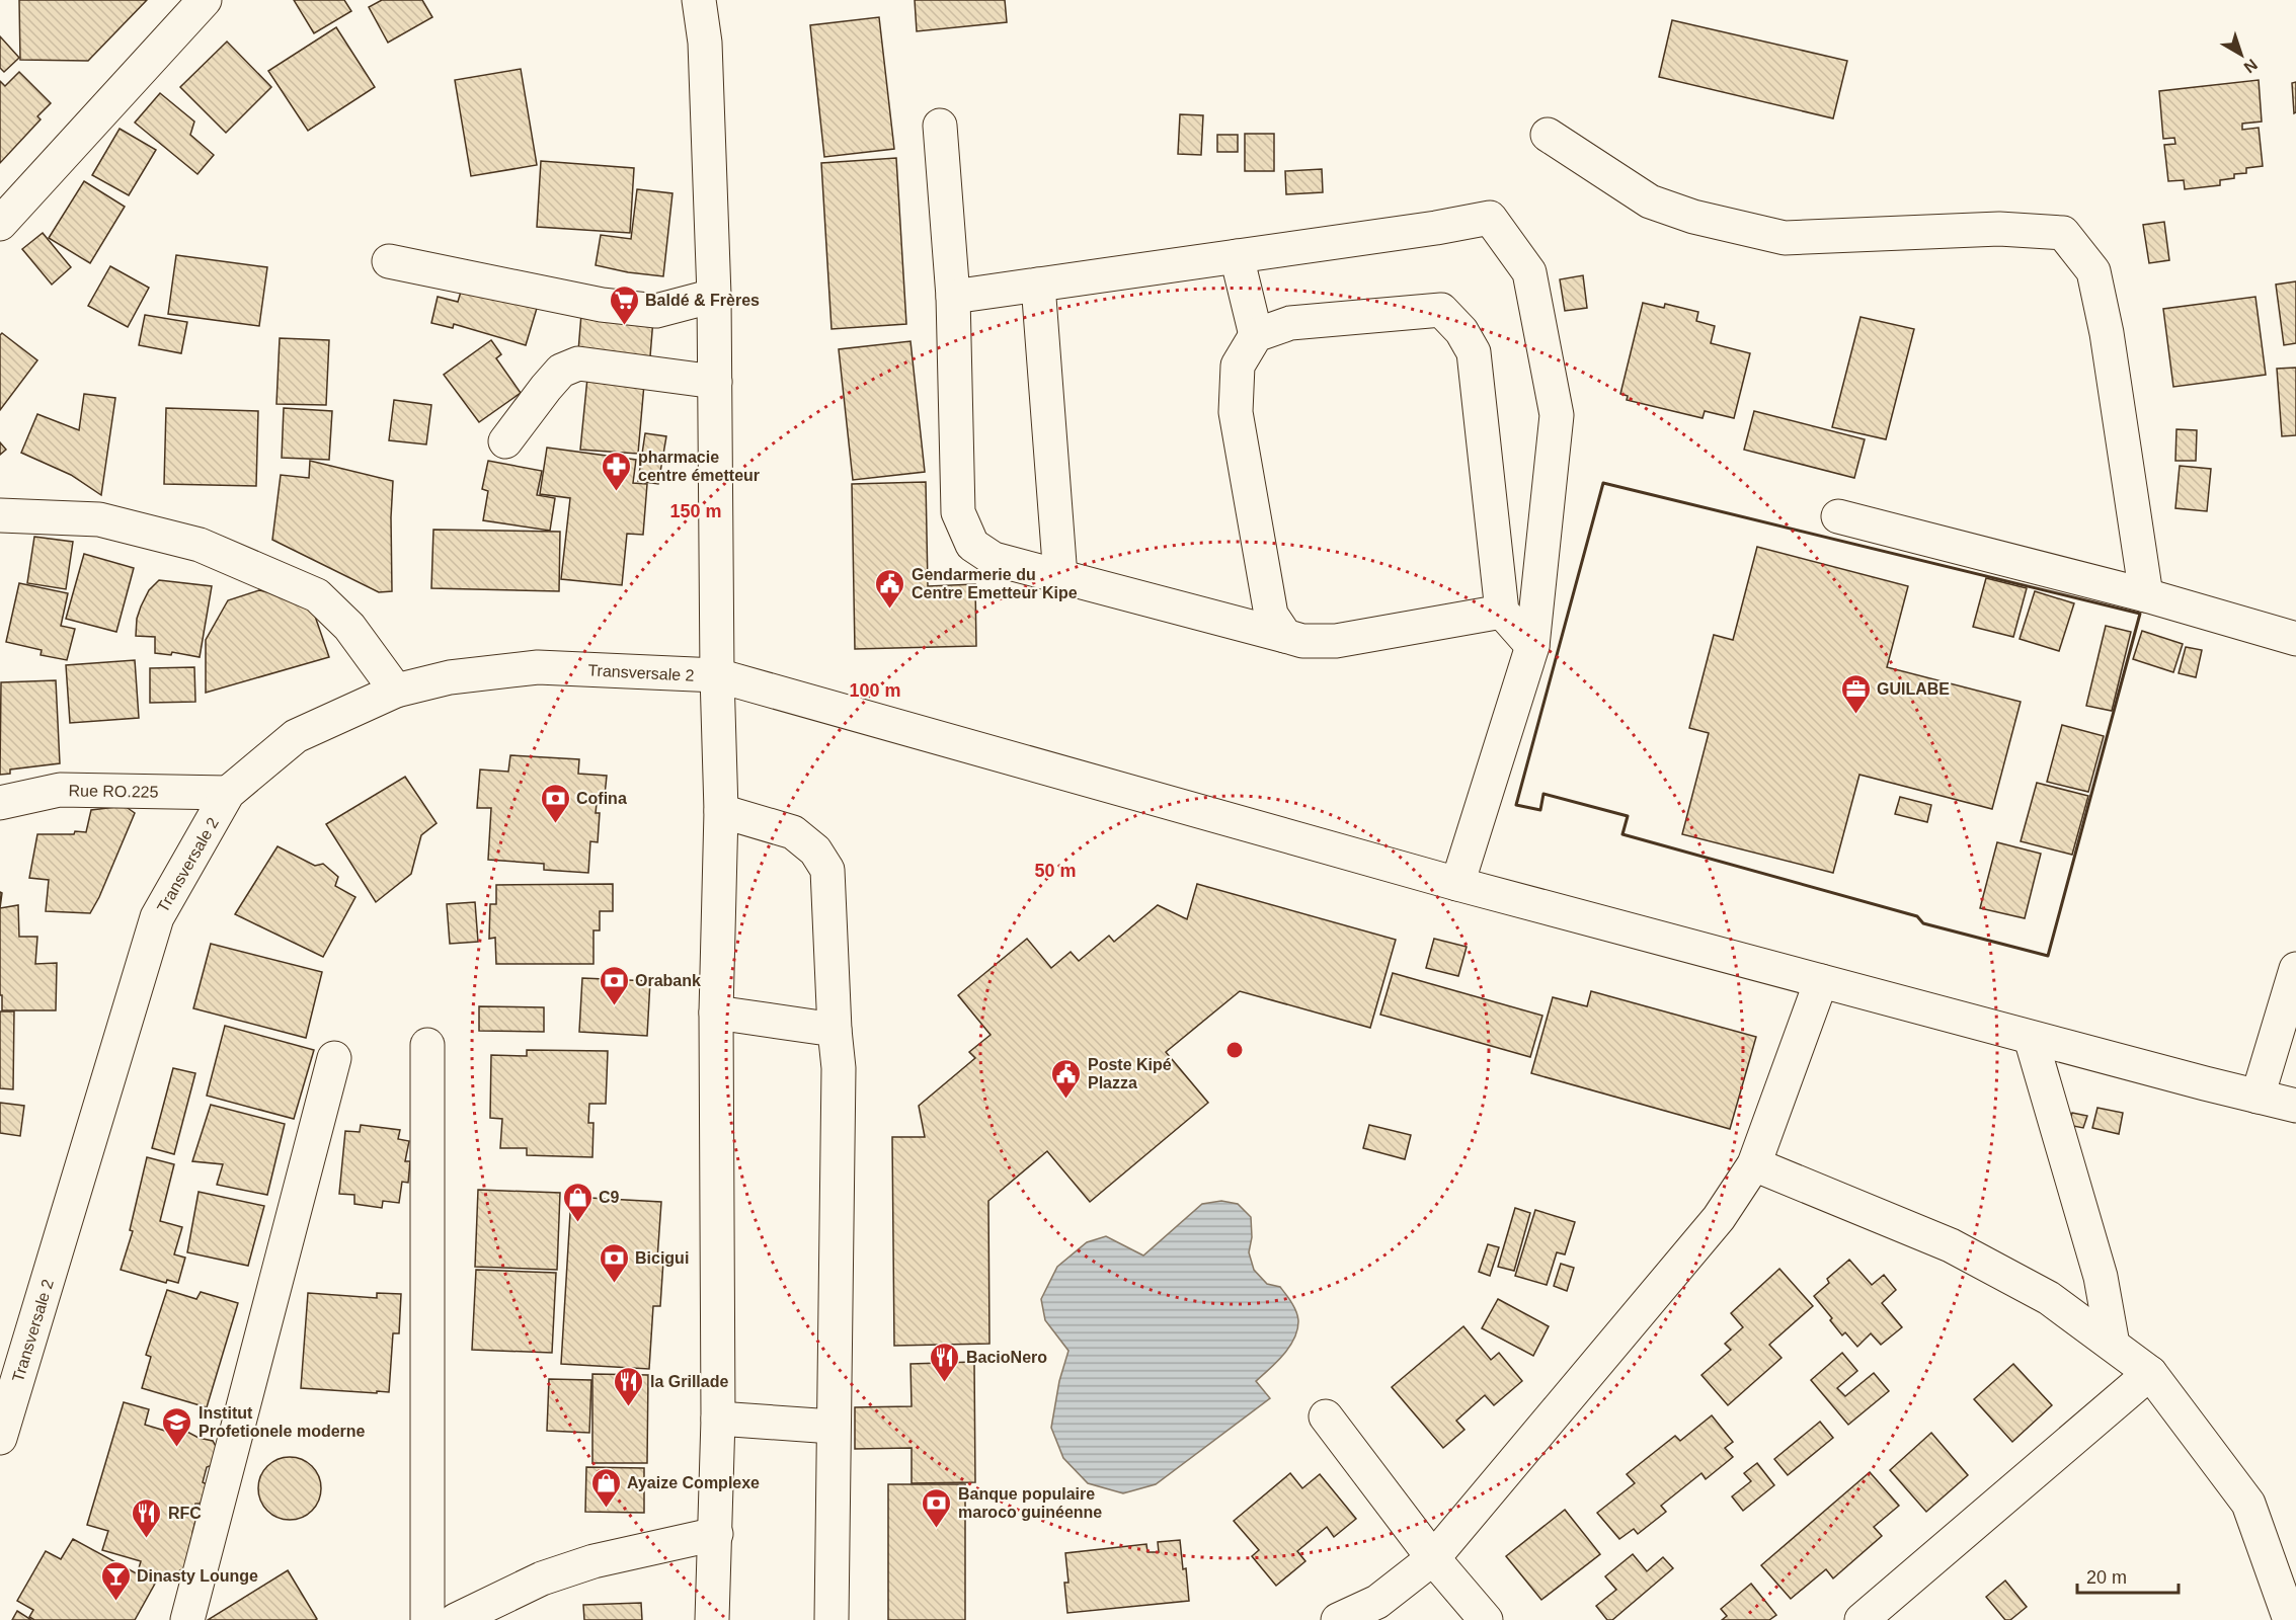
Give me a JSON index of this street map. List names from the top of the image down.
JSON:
{
  "streets": {
    "street": ["Transversale 2", "Rue RO.225"]
  },
  "crossings": [
    ["Transversale 2", "Rue RO.225"]
  ],
  "places": {
    "supermarket": ["Baldé & Frères"],
    "pharmacy": ["pharmacie centre émetteur"],
    "public building": ["Gendarmerie du Centre Emetteur Kipe", "Poste Kipé Plazza"],
    "office": ["GUILABE"],
    "bank": [
      "Cofina",
      "Orabank",
      "Bicigui",
      "Banque populaire maroco guinéenne"
    ],
    "shop": ["C9", "Ayaize Complexe"],
    "restaurant": ["BacioNero", "la Grillade", "RFC"],
    "school or university": ["Institut Profetionele moderne"],
    "bar": ["Dinasty Lounge"]
  },
  "scale_bar": "20 m",
  "north": "bottom right",
  "rings": ["150 m", "100 m", "50 m"]
}
